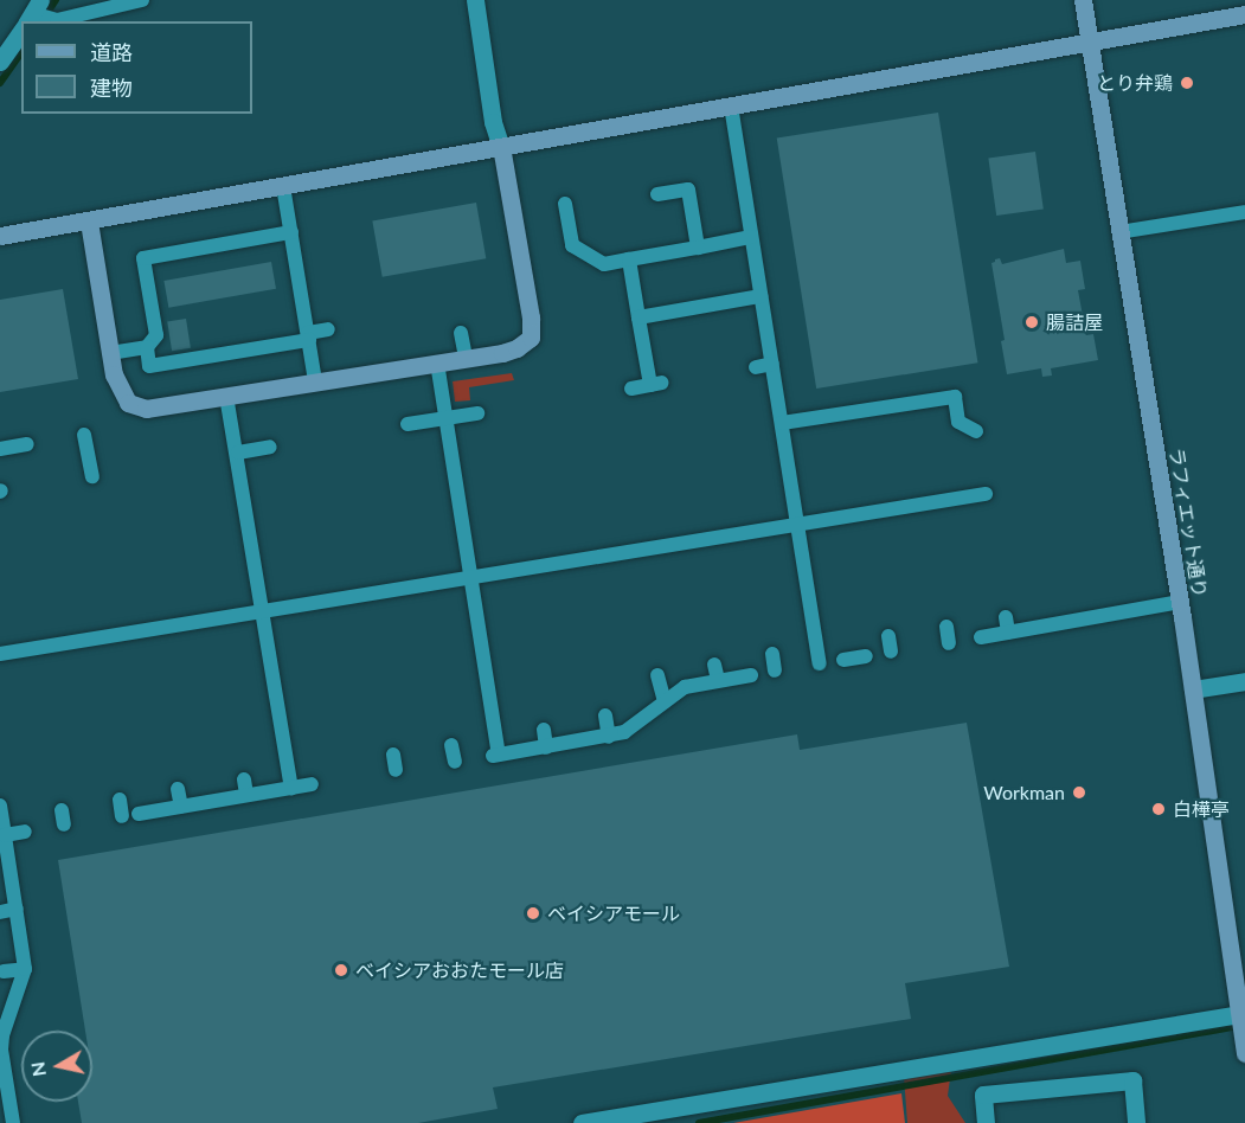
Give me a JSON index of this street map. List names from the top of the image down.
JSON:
{
  "streets": {
    "street": ["ラフィエット通り"]
  },
  "places": [
    "とり弁鶏",
    "腸詰屋",
    "Workman",
    "白樺亭",
    "ベイシアモール",
    "ベイシアおおたモール店"
  ],
  "legend": ["道路", "建物"],
  "north": "left"
}
